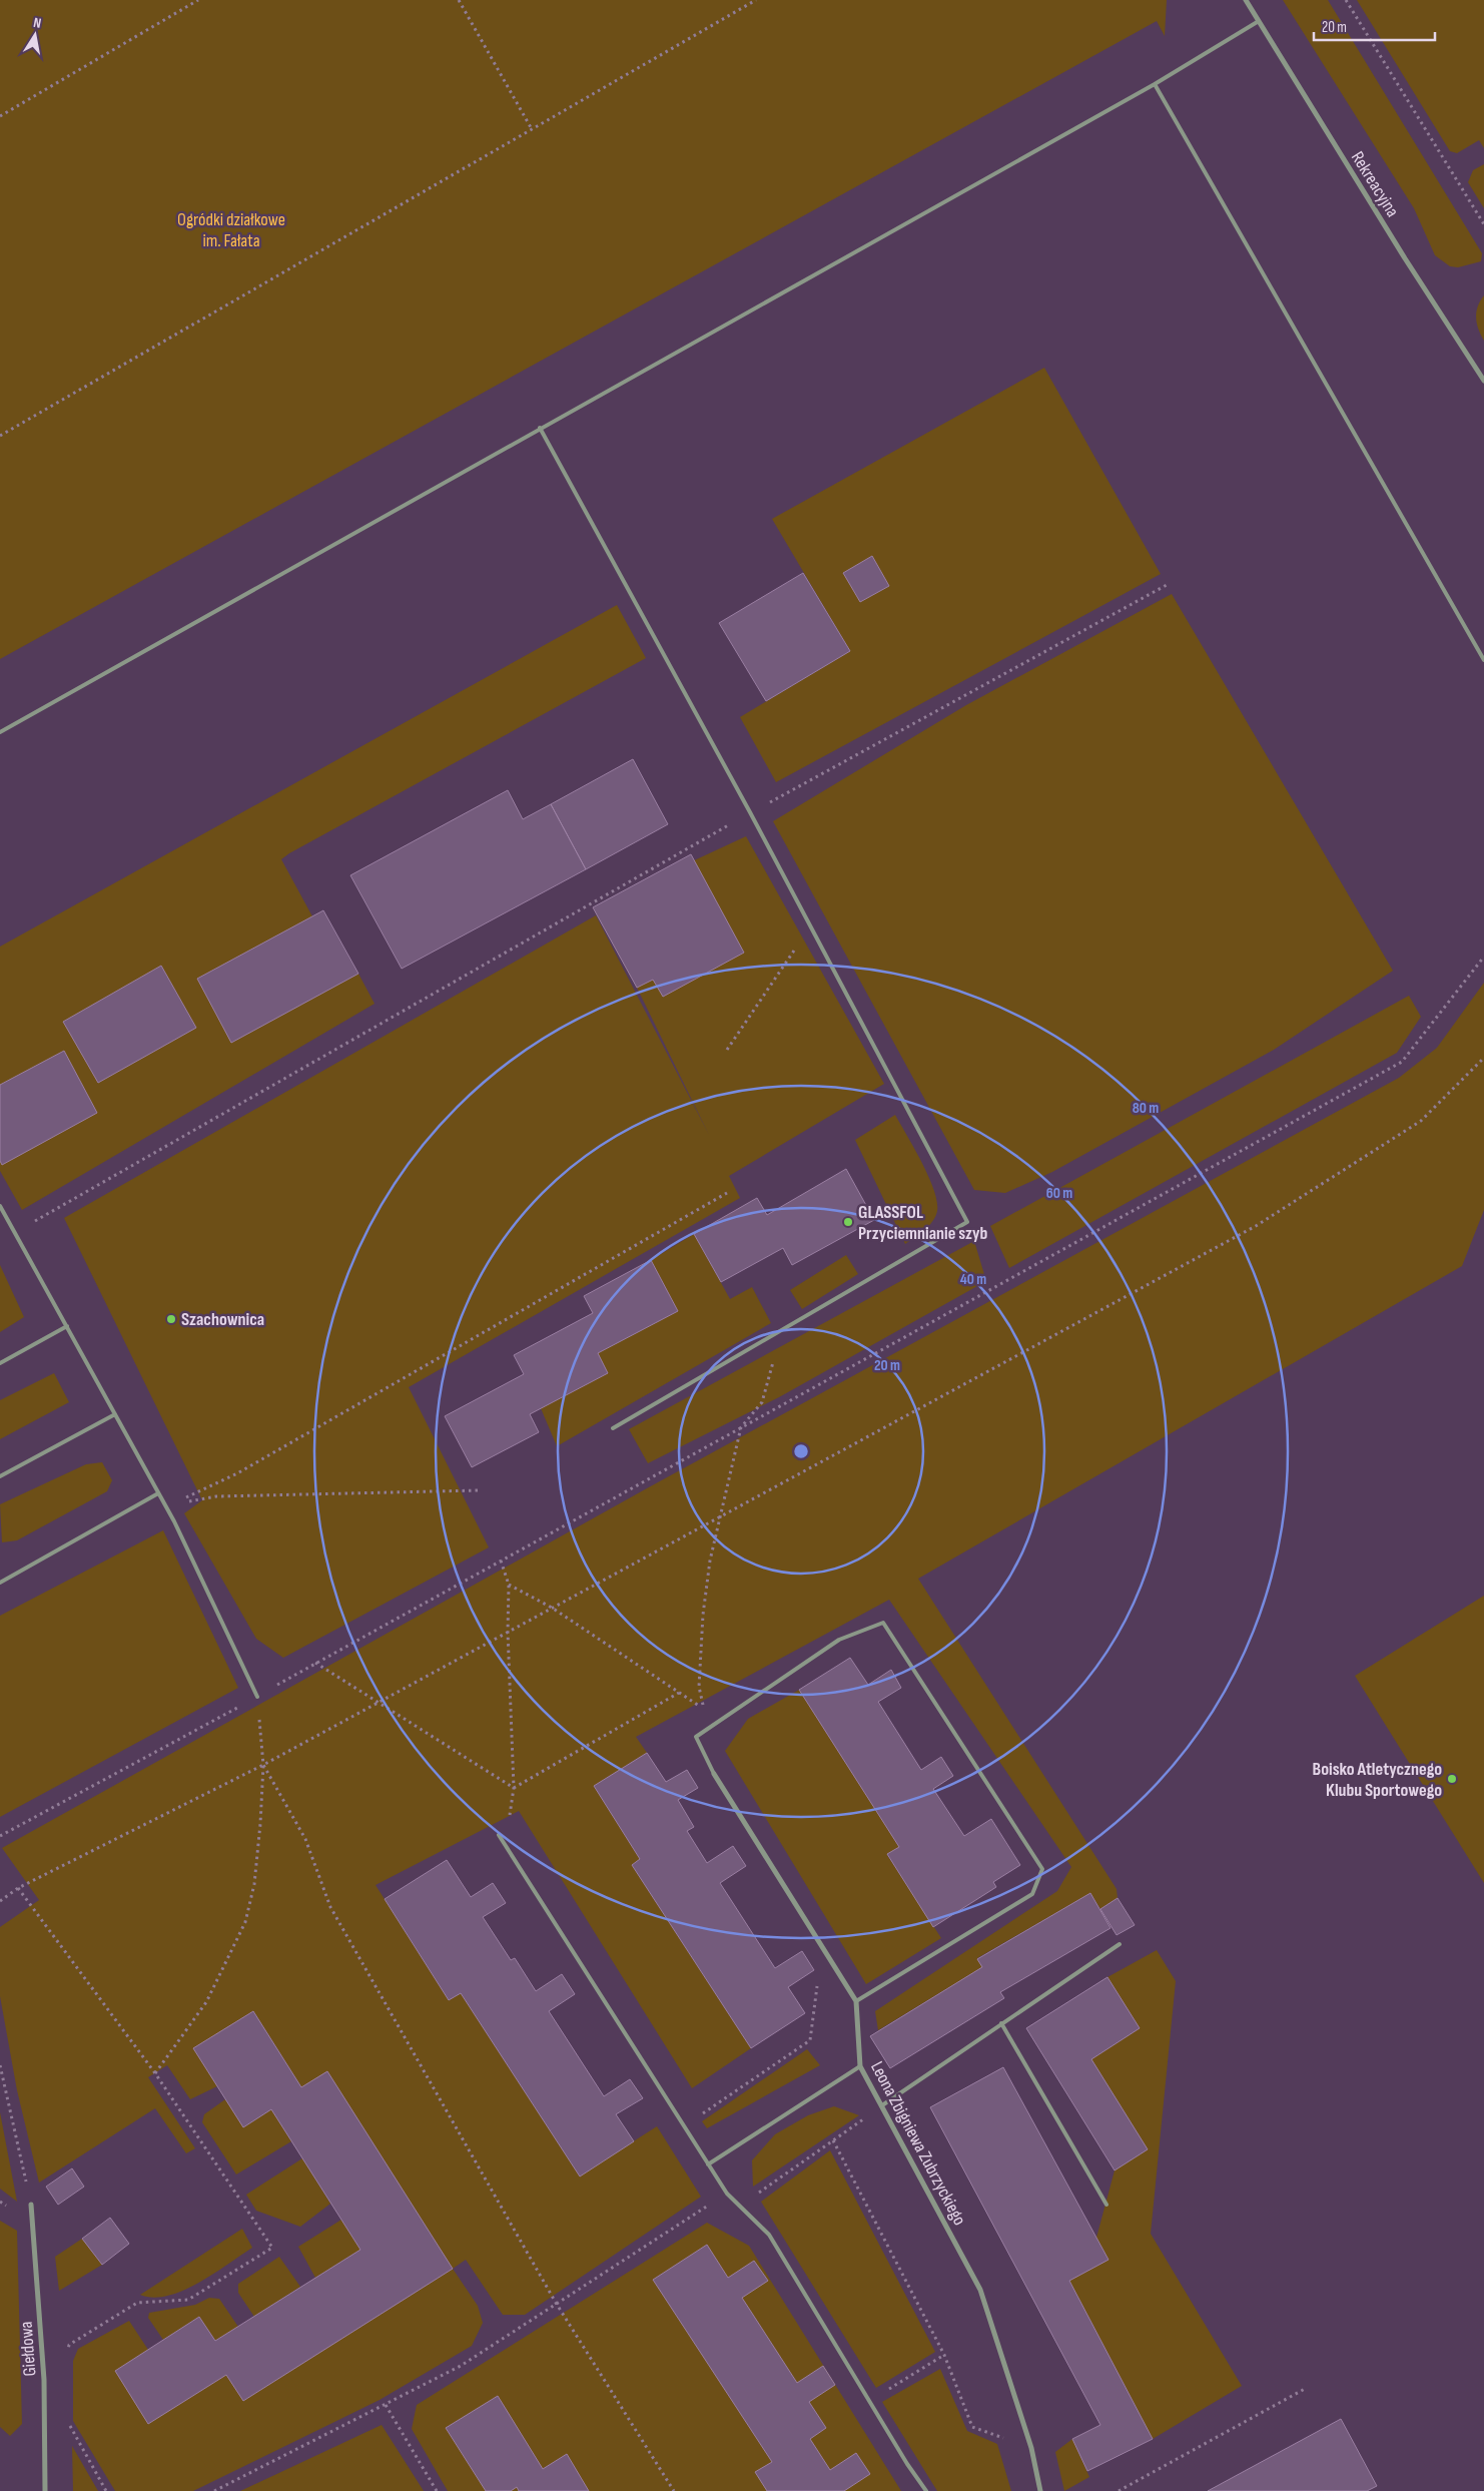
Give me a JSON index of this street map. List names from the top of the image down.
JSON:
{
  "streets": {
    "street": ["Rekreacyjna", "Leona Zbigniewa Zubrzyckiego", "Giełdowa"]
  },
  "parks": ["Ogródki działkowe im. Fałata"],
  "places": ["GLASSFOL Przyciemnianie szyb", "Szachownica", "Boisko Atletycznego Klubu Sportowego"],
  "scale_bar": "20 m",
  "north": "top",
  "rings": [
    "80 m",
    "60 m",
    "40 m",
    "20 m"
  ]
}
